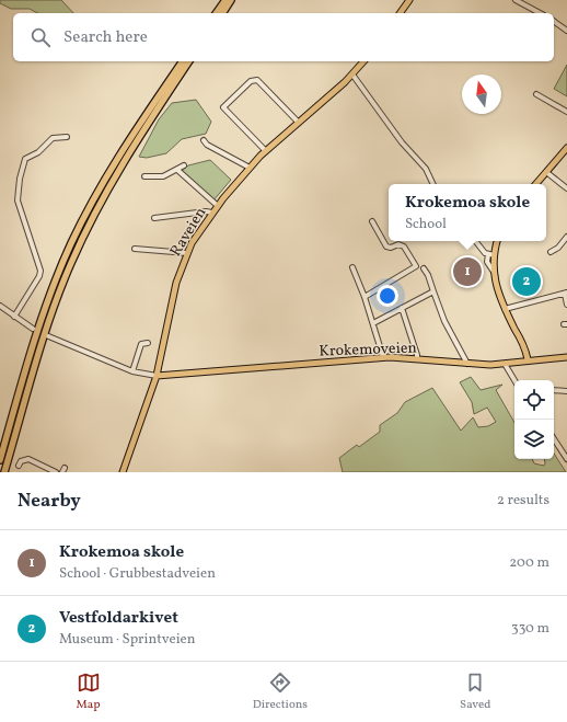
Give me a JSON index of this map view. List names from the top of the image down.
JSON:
{
  "streets": {
    "main road": ["Raveien", "Krokemoveien"]
  },
  "crossings": [
    ["Raveien", "Krokemoveien"]
  ],
  "north": "top",
  "page": {
    "search": "Search here",
    "popup": ["Krokemoa skole", "School"],
    "pins": ["1", "2"],
    "heading": ["Nearby", "2 results"],
    "list": [
      {
        "mark": "1",
        "name": "Krokemoa skole",
        "note": "School · Grubbestadveien",
        "value": "200 m"
      },
      {
        "mark": "2",
        "name": "Vestfoldarkivet",
        "note": "Museum · Sprintveien",
        "value": "330 m"
      }
    ],
    "nav": ["Map", "Directions", "Saved"]
  }
}
